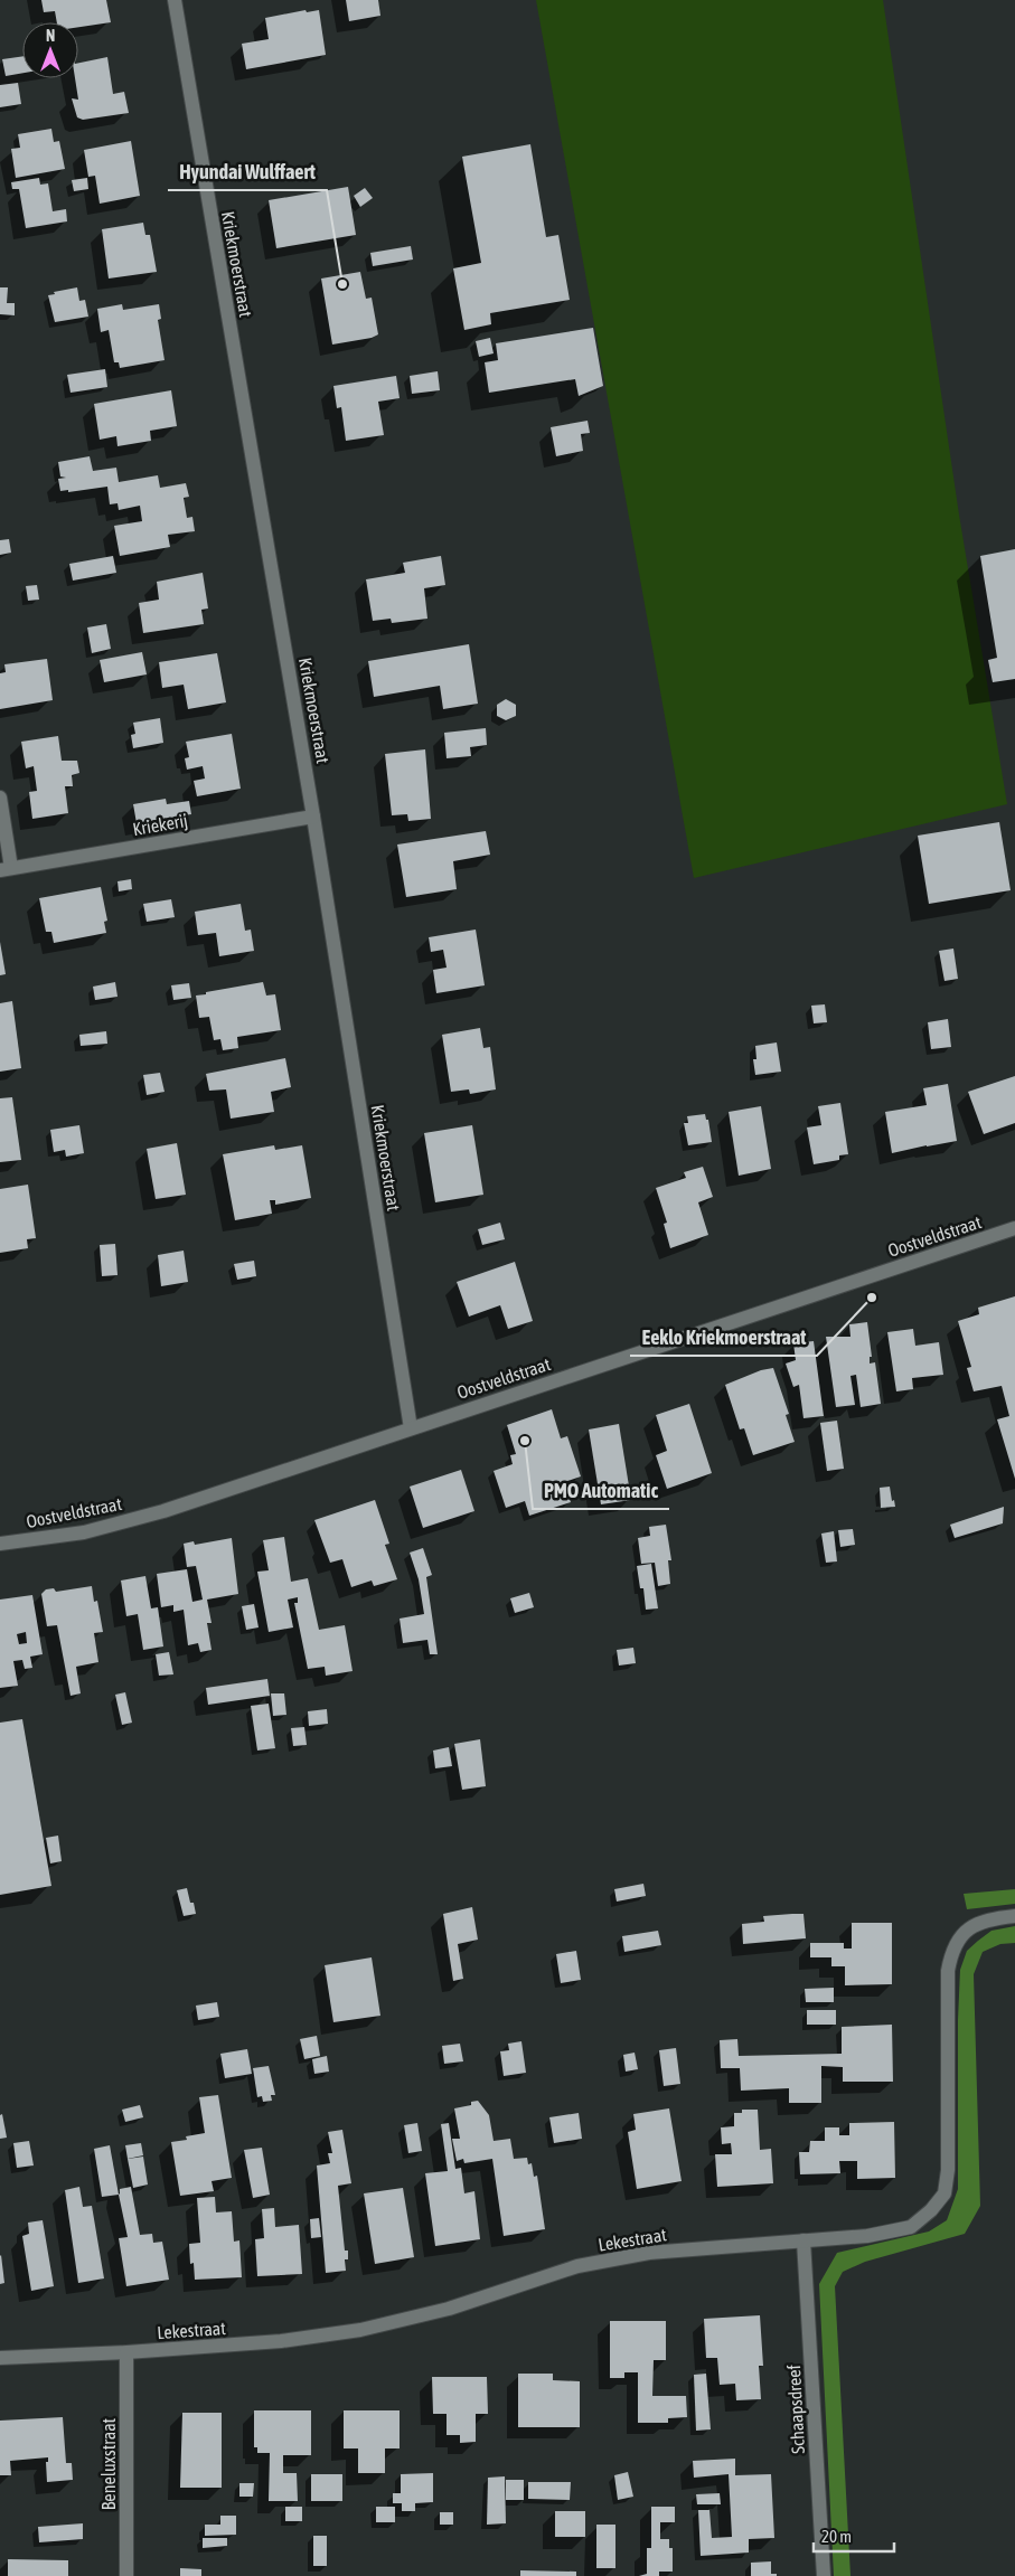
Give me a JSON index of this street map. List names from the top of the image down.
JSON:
{
  "streets": {
    "street": [
      "Kriekmoerstraat",
      "Kriekerij",
      "Oostveldstraat",
      "Lekestraat",
      "Schaapsdreef",
      "Beneluxstraat"
    ]
  },
  "crossings": [
    ["Kriekmoerstraat", "Kriekerij"],
    ["Kriekmoerstraat", "Oostveldstraat"],
    ["Lekestraat", "Schaapsdreef"],
    ["Lekestraat", "Beneluxstraat"]
  ],
  "places": ["Hyundai Wulffaert", "Eeklo Kriekmoerstraat", "PMO Automatic"],
  "scale_bar": "20 m",
  "north": "top"
}
